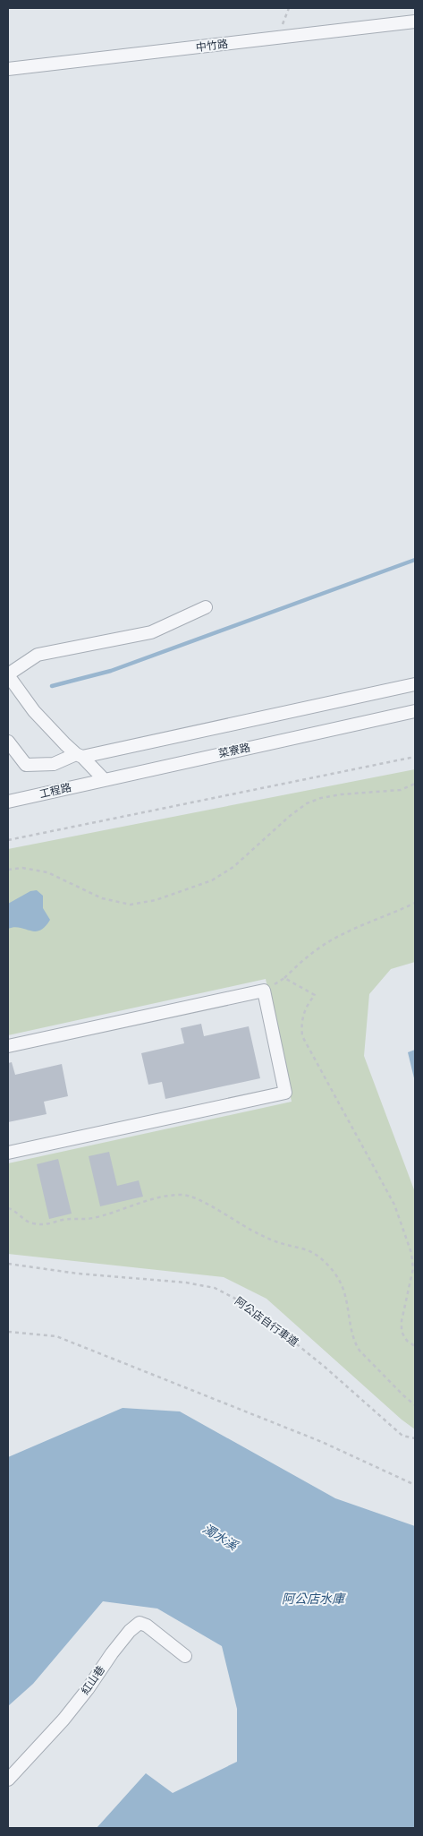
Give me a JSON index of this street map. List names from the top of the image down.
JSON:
{
  "streets": {
    "street": [
      "中竹路",
      "菜寮路",
      "工程路",
      "紅山巷"
    ],
    "path": ["阿公店自行車道"]
  },
  "crossings": [
    ["菜寮路", "工程路"]
  ],
  "water": ["濁水溪", "阿公店水庫"]
}
